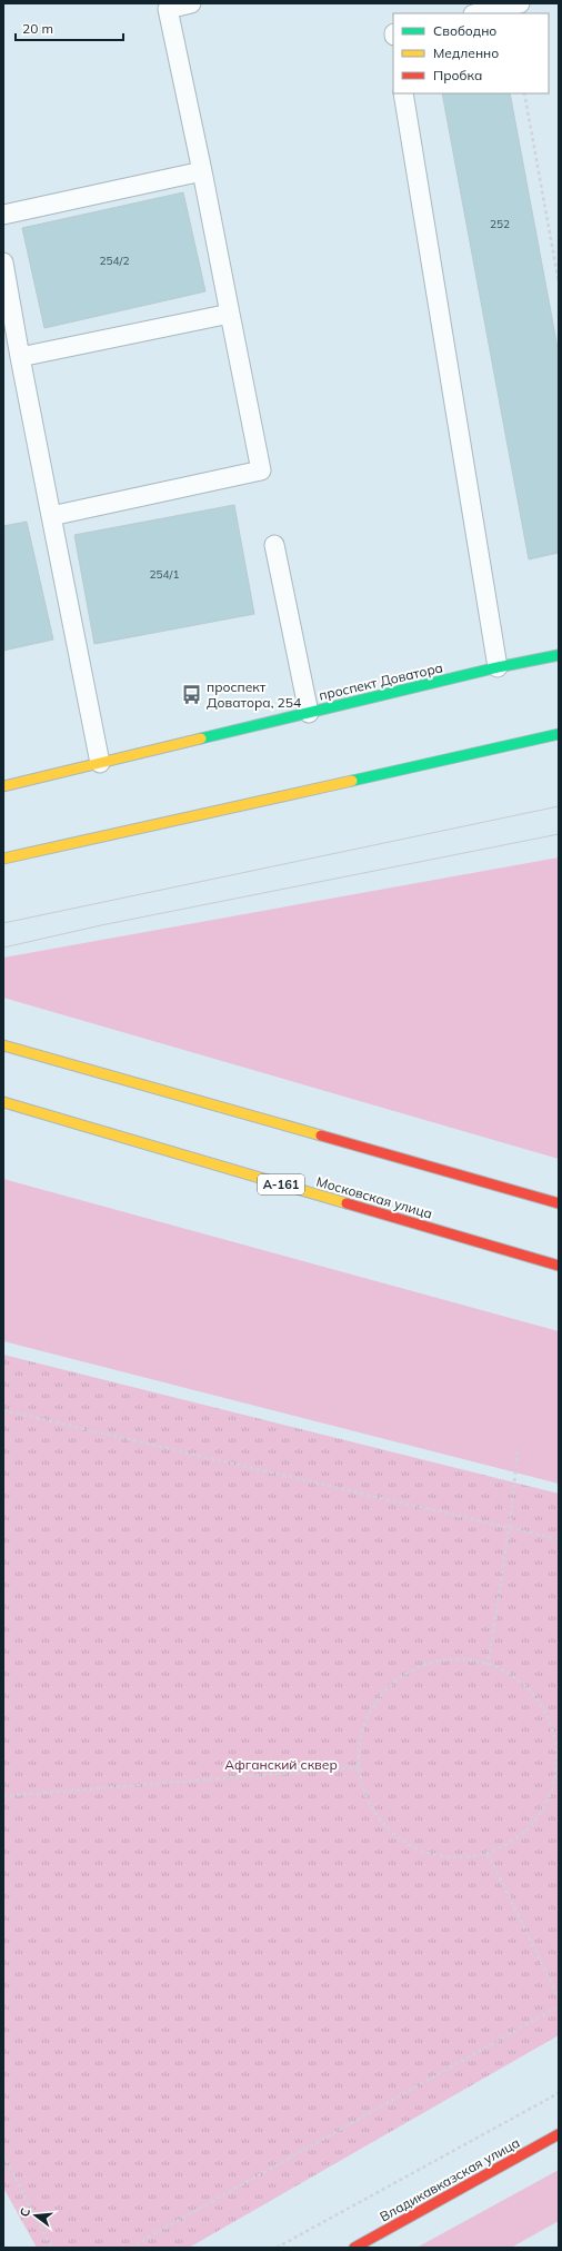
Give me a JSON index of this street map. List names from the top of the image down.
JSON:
{
  "streets": {
    "main road": [
      "проспект Доватора",
      "А-161",
      "Московская улица",
      "Владикавказская улица"
    ]
  },
  "parks": ["Афганский сквер"],
  "places": {
    "bus stop": ["проспект Доватора, 254"]
  },
  "house_numbers": ["252", "254/2", "254/1"],
  "legend": ["Свободно", "Медленно", "Пробка"],
  "scale_bar": "20 m",
  "north": "left"
}
